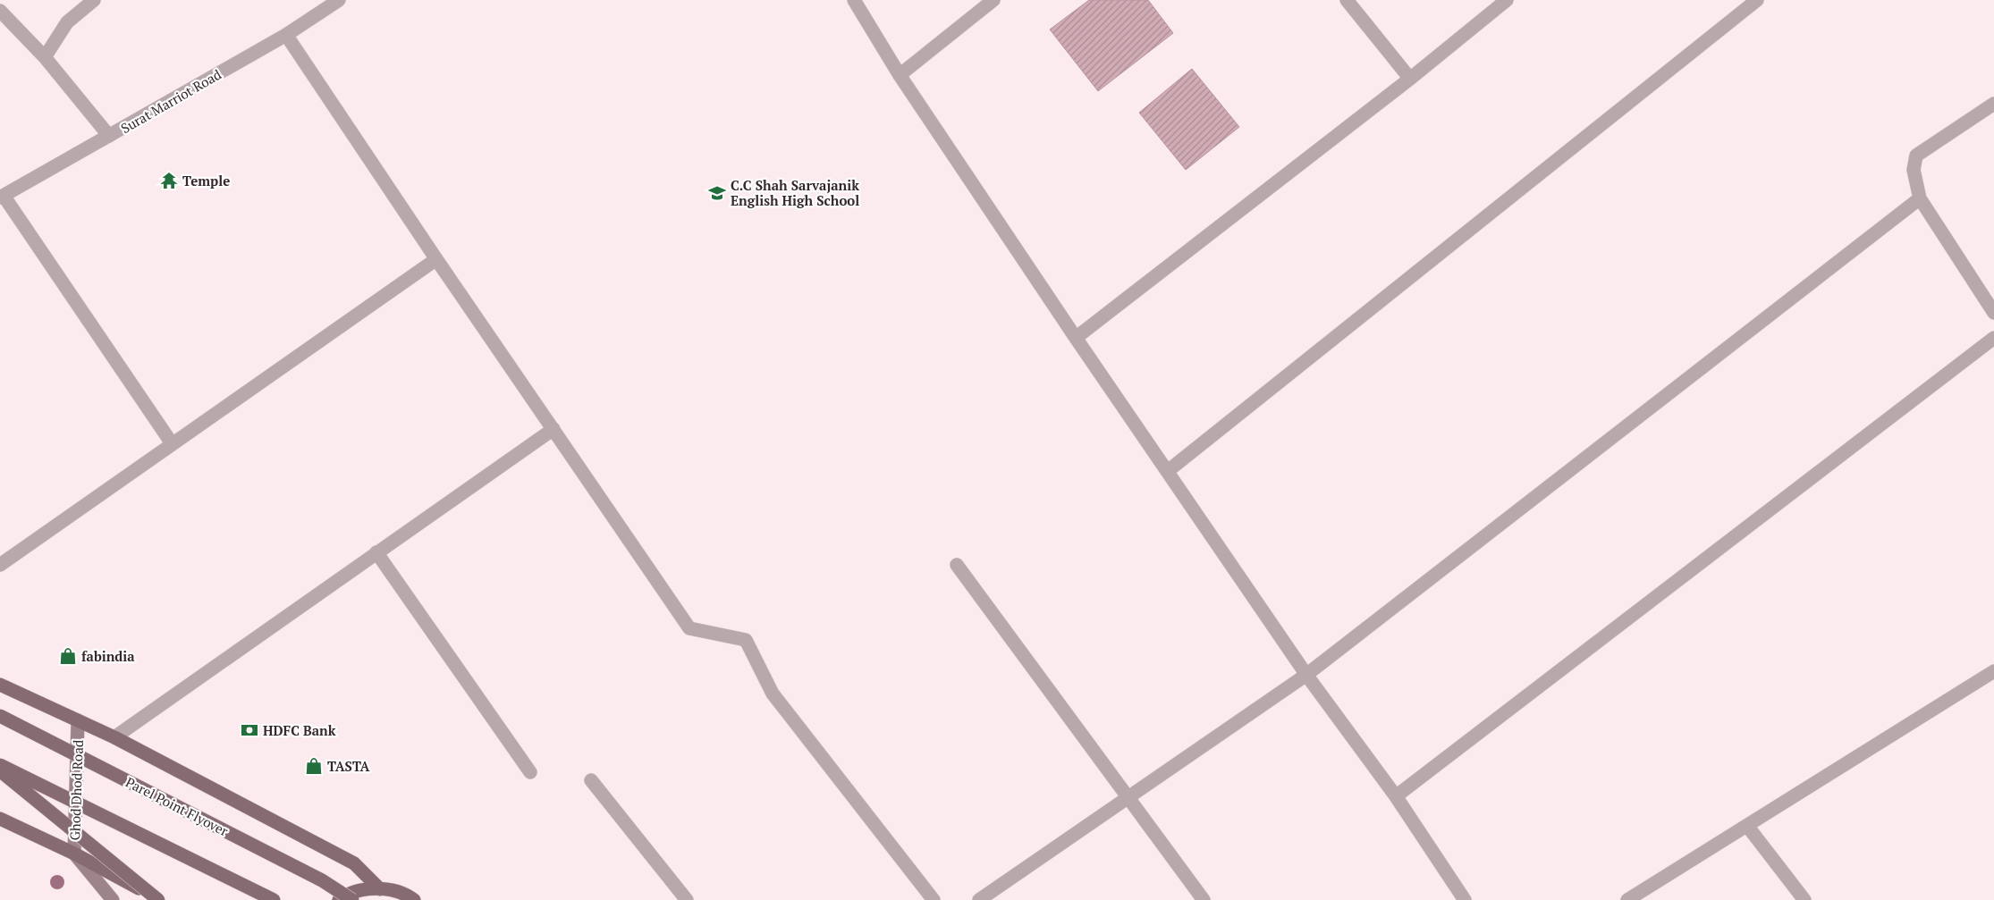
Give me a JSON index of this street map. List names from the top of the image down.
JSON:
{
  "streets": {
    "main road": ["Ghod Dhod Road", "Parel Point Flyover"],
    "street": ["Surat Marriot Road"]
  },
  "places": {
    "temple": ["Temple"],
    "school or university": ["C.C Shah Sarvajanik English High School"],
    "shop": ["fabindia", "TASTA"],
    "bank": ["HDFC Bank"]
  }
}
